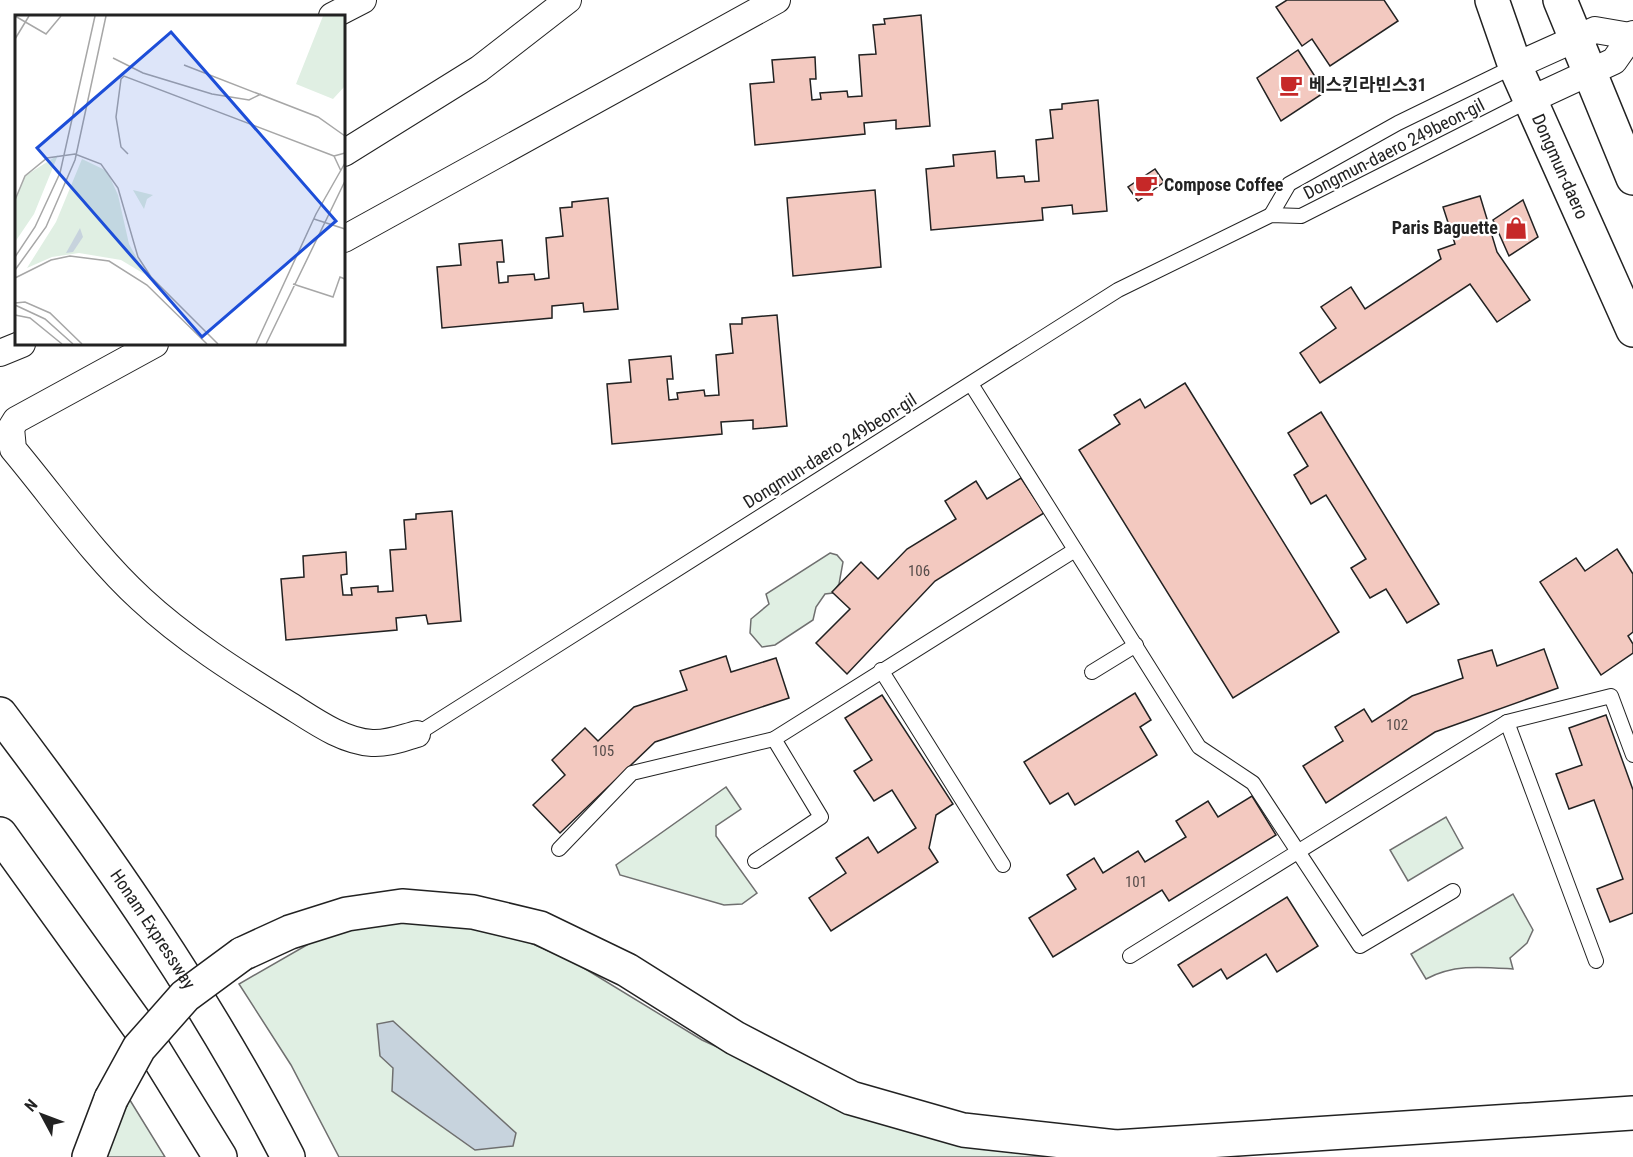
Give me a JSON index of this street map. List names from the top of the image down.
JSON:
{
  "streets": {
    "main road": ["Dongmun-daero", "Honam Expressway"],
    "lane": ["Dongmun-daero 249beon-gil"]
  },
  "crossings": [
    ["Dongmun-daero 249beon-gil", "Dongmun-daero"]
  ],
  "places": {
    "cafe": ["베스킨라빈스31", "Compose Coffee"],
    "shop": ["Paris Baguette"]
  },
  "house_numbers": [
    "106",
    "102",
    "105",
    "101"
  ],
  "north": "top left"
}
